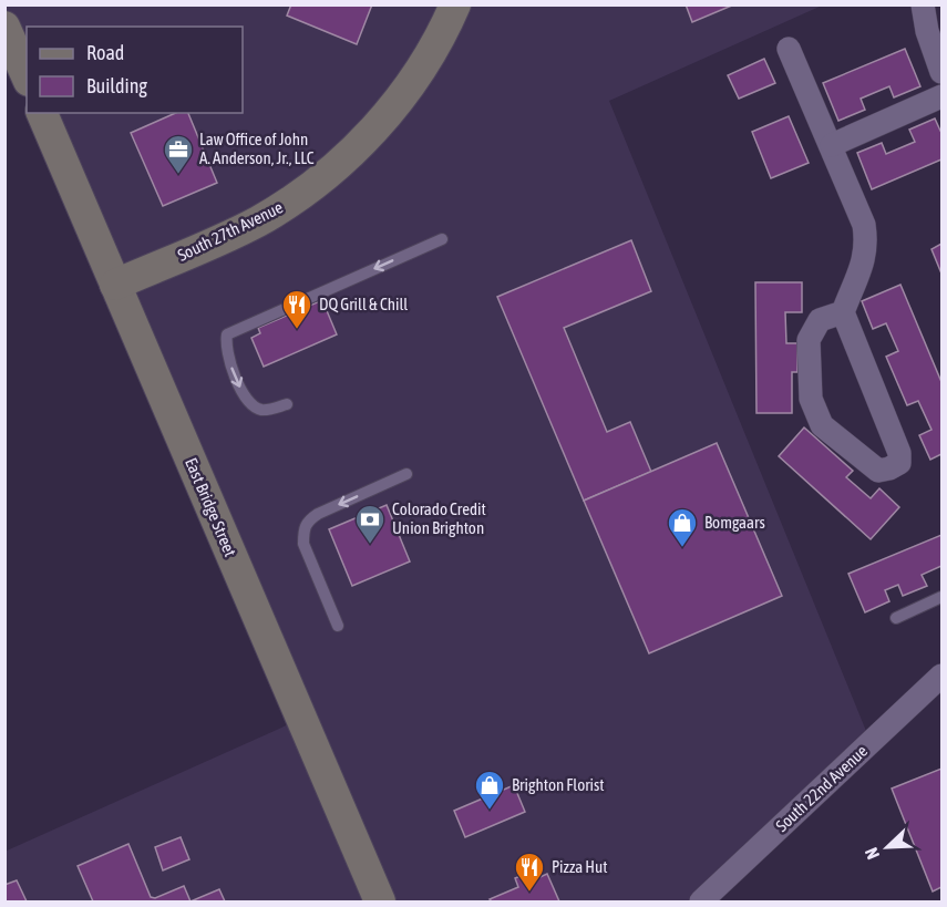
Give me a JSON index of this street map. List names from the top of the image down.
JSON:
{
  "streets": {
    "main road": ["South 27th Avenue", "East Bridge Street"],
    "street": ["South 22nd Avenue"]
  },
  "crossings": [
    ["South 27th Avenue", "East Bridge Street"]
  ],
  "places": {
    "office": ["Law Office of John A. Anderson, Jr., LLC"],
    "restaurant": ["DQ Grill & Chill", "Pizza Hut"],
    "bank": ["Colorado Credit Union Brighton"],
    "shop": ["Bomgaars", "Brighton Florist"]
  },
  "legend": ["Road", "Building"],
  "north": "bottom left"
}
